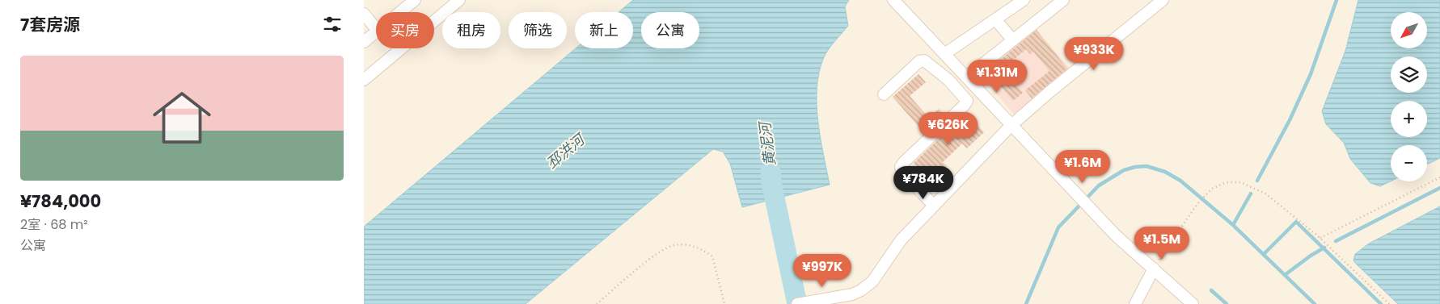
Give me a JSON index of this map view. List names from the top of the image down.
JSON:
{
  "water": ["黄泥河", "邳洪河"],
  "north": "bottom left",
  "page": {
    "heading": "7套房源",
    "map_buttons": ["+", "−"],
    "chip": [
      "买房",
      "租房",
      "筛选",
      "新上",
      "公寓"
    ],
    "price": [
      "¥933K",
      "¥1.31M",
      "¥626K",
      "¥1.6M",
      "¥784K",
      "¥1.5M",
      "¥997K"
    ],
    "list": [
      {
        "name": "¥784,000",
        "note": "2室 · 68 m² · 公寓"
      }
    ]
  }
}
